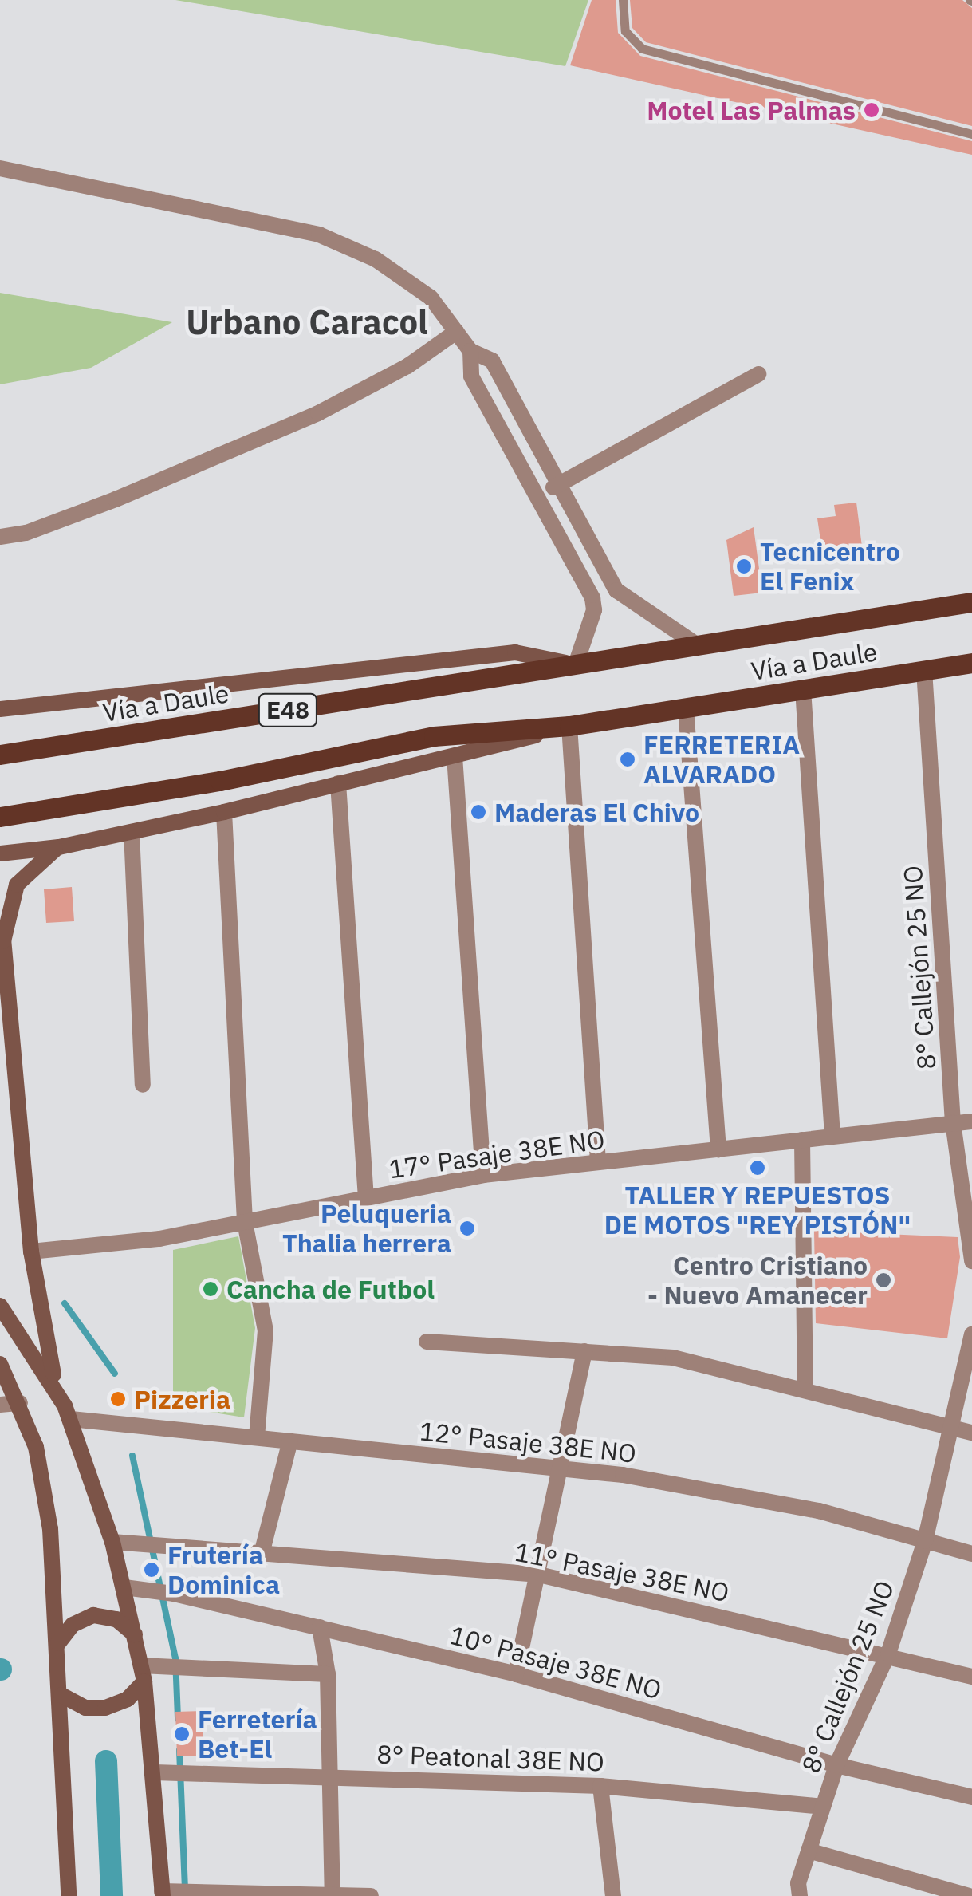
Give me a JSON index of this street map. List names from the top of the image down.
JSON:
{
  "streets": {
    "main road": ["Vía a Daule", "E48"],
    "street": [
      "8° Callejón 25 NO",
      "17° Pasaje 38E NO",
      "12° Pasaje 38E NO",
      "11° Pasaje 38E NO",
      "10° Pasaje 38E NO",
      "8° Peatonal 38E NO"
    ]
  },
  "crossings": [
    ["Vía a Daule", "E48"],
    ["Vía a Daule", "8° Callejón 25 NO"],
    ["8° Callejón 25 NO", "17° Pasaje 38E NO"],
    ["8° Callejón 25 NO", "12° Pasaje 38E NO"],
    ["8° Callejón 25 NO", "11° Pasaje 38E NO"],
    ["8° Callejón 25 NO", "10° Pasaje 38E NO"],
    ["8° Callejón 25 NO", "8° Peatonal 38E NO"]
  ],
  "districts": ["Urbano Caracol"],
  "places": [
    "Motel Las Palmas",
    "Tecnicentro El Fenix",
    "FERRETERIA ALVARADO",
    "Maderas El Chivo",
    "TALLER Y REPUESTOS DE MOTOS \"REY PISTÓN\"",
    "Peluqueria Thalia herrera",
    "Centro Cristiano - Nuevo Amanecer",
    "Cancha de Futbol",
    "Pizzeria",
    "Frutería Dominica",
    "Ferretería Bet-El"
  ]
}
